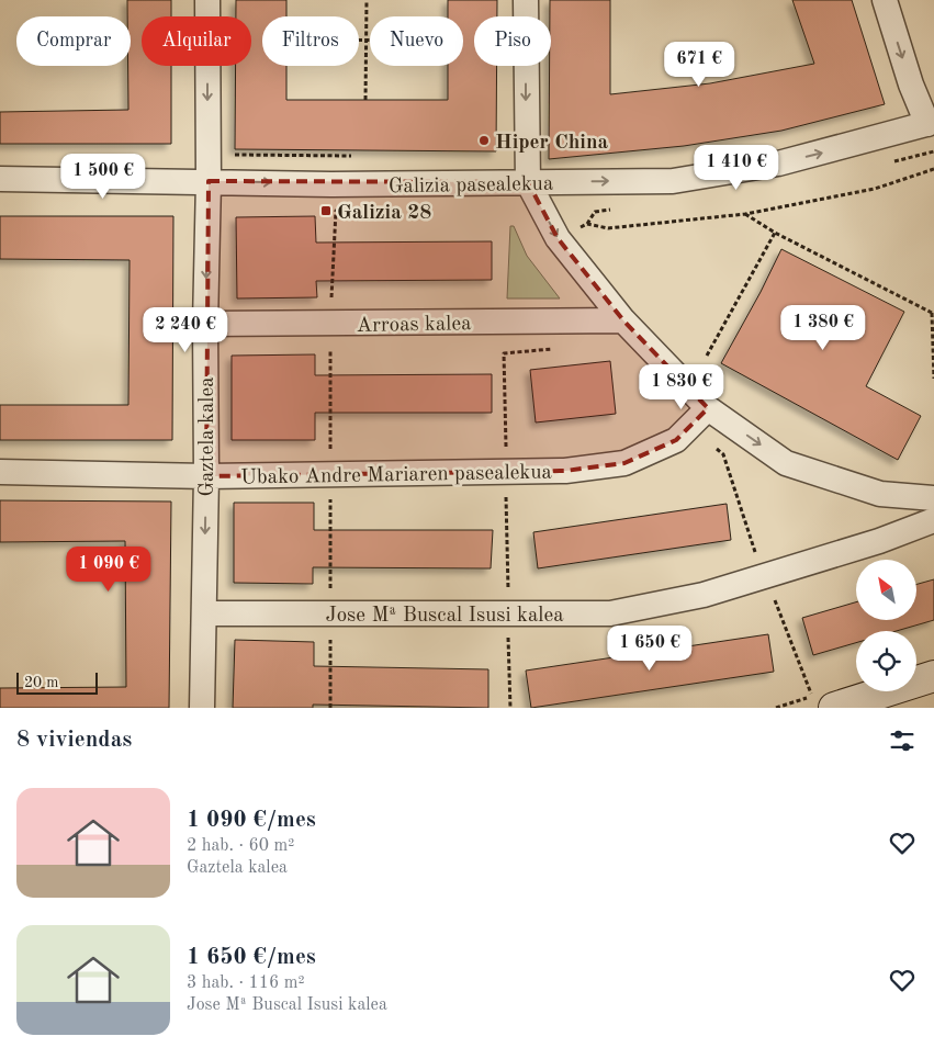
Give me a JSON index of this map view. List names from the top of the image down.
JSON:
{
  "streets": {
    "street": [
      "Galizia pasealekua",
      "Arroas kalea",
      "Gaztela kalea",
      "Ubako Andre Mariaren pasealekua",
      "Jose Mª Buscal Isusi kalea"
    ]
  },
  "crossings": [
    ["Galizia pasealekua", "Gaztela kalea"],
    ["Arroas kalea", "Gaztela kalea"],
    ["Gaztela kalea", "Ubako Andre Mariaren pasealekua"],
    ["Gaztela kalea", "Jose Mª Buscal Isusi kalea"]
  ],
  "one_way": ["Galizia pasealekua", "Gaztela kalea"],
  "places": {
    "other": ["Hiper China"],
    "transit": ["Galizia 28"]
  },
  "scale_bar": "20 m",
  "north": "top left",
  "page": {
    "chip": [
      "Comprar",
      "Alquilar",
      "Filtros",
      "Nuevo",
      "Piso"
    ],
    "price": [
      "671 €",
      "1 410 €",
      "1 500 €",
      "1 380 €",
      "2 240 €",
      "1 830 €",
      "1 090 €",
      "1 650 €"
    ],
    "scale": "20 m",
    "heading": "8 viviendas",
    "list": [
      {
        "name": "1 090 €/mes",
        "note": "2 hab. · 60 m² · Gaztela kalea"
      },
      {
        "name": "1 650 €/mes",
        "note": "3 hab. · 116 m² · Jose Mª Buscal Isusi kalea"
      }
    ]
  }
}
